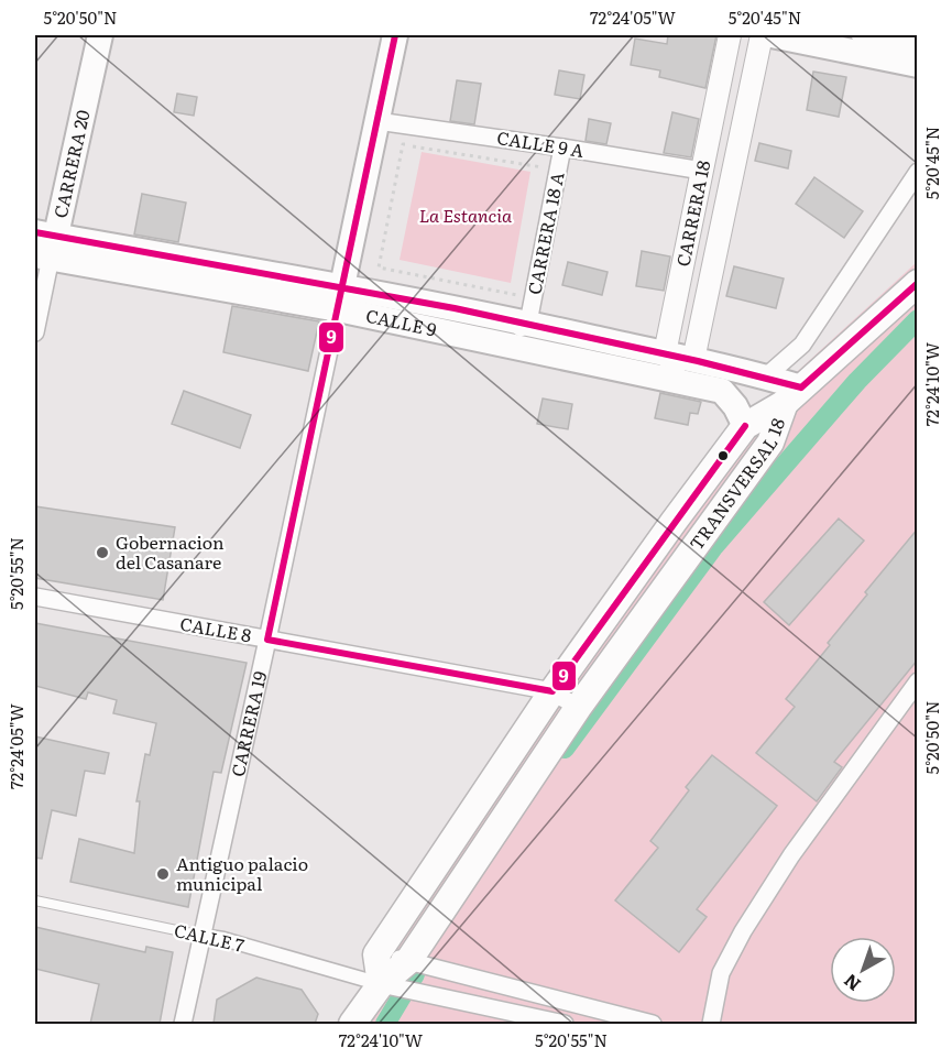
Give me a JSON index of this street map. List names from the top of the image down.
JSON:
{
  "streets": {
    "main road": [
      "CARRERA 20",
      "CALLE 9",
      "TRANSVERSAL 18",
      "CARRERA 19"
    ],
    "street": [
      "CALLE 9 A",
      "CARRERA 18",
      "CARRERA 18 A",
      "CALLE 8",
      "CALLE 7"
    ]
  },
  "crossings": [
    ["CALLE 9 A", "CARRERA 18"],
    ["CALLE 9 A", "CARRERA 18 A"],
    ["CALLE 9 A", "CARRERA 19"],
    ["CARRERA 20", "CALLE 9"],
    ["CARRERA 18", "CALLE 9"],
    ["CARRERA 18 A", "CALLE 9"],
    ["CALLE 9", "TRANSVERSAL 18"],
    ["CALLE 9", "CARRERA 19"],
    ["TRANSVERSAL 18", "CALLE 8"],
    ["TRANSVERSAL 18", "CALLE 7"],
    ["CALLE 8", "CARRERA 19"],
    ["CARRERA 19", "CALLE 7"]
  ],
  "parks": ["La Estancia"],
  "places": ["Gobernacion del Casanare", "Antiguo palacio municipal"],
  "lines": ["transit line 9"],
  "north": "bottom left",
  "coordinates": [
    "5°20'50\"N",
    "72°24'05\"W",
    "5°20'45\"N",
    "72°24'10\"W",
    "5°20'55\"N"
  ]
}
